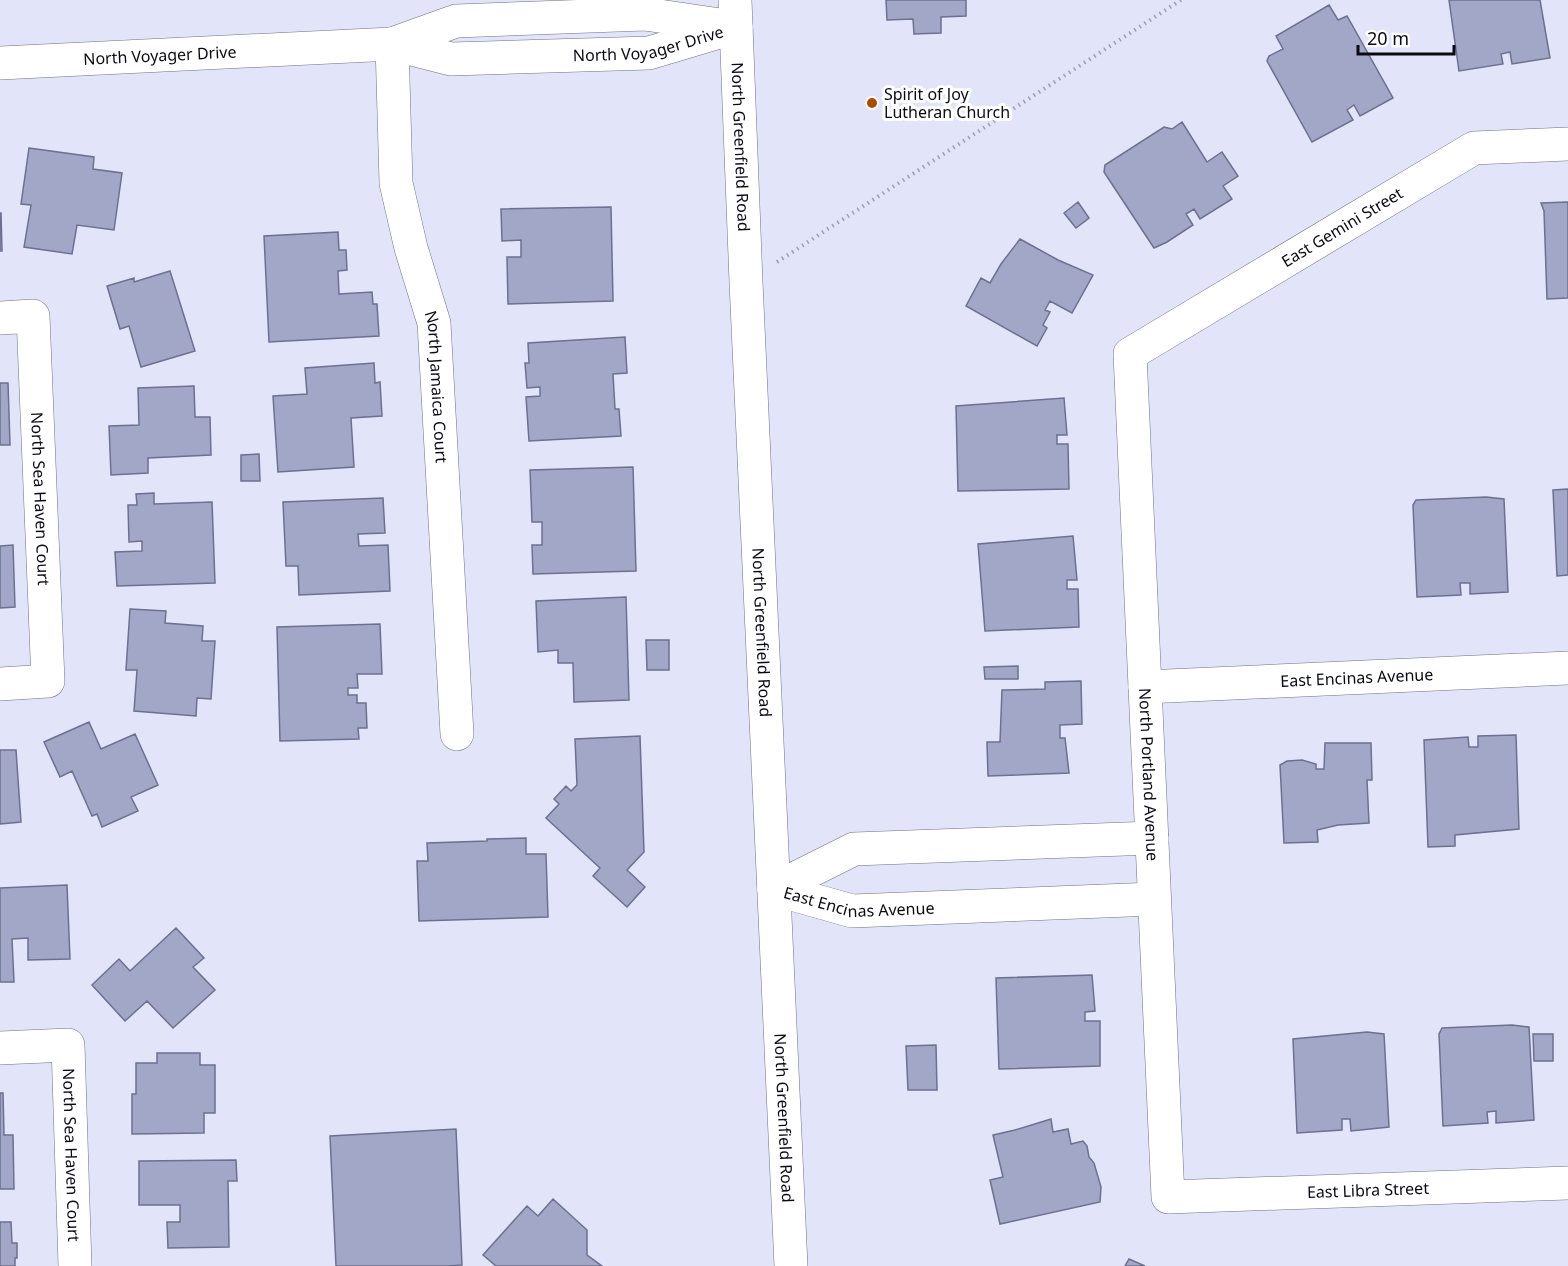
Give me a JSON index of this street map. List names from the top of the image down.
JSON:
{
  "streets": {
    "street": [
      "North Voyager Drive",
      "North Greenfield Road",
      "East Gemini Street",
      "North Jamaica Court",
      "North Sea Haven Court",
      "East Encinas Avenue",
      "North Portland Avenue",
      "East Libra Street"
    ]
  },
  "crossings": [
    ["North Voyager Drive", "North Greenfield Road"],
    ["North Voyager Drive", "North Jamaica Court"],
    ["North Greenfield Road", "East Encinas Avenue"],
    ["East Gemini Street", "North Portland Avenue"],
    ["East Encinas Avenue", "North Portland Avenue"],
    ["North Portland Avenue", "East Libra Street"]
  ],
  "places": ["Spirit of Joy Lutheran Church"],
  "scale_bar": "20 m"
}
